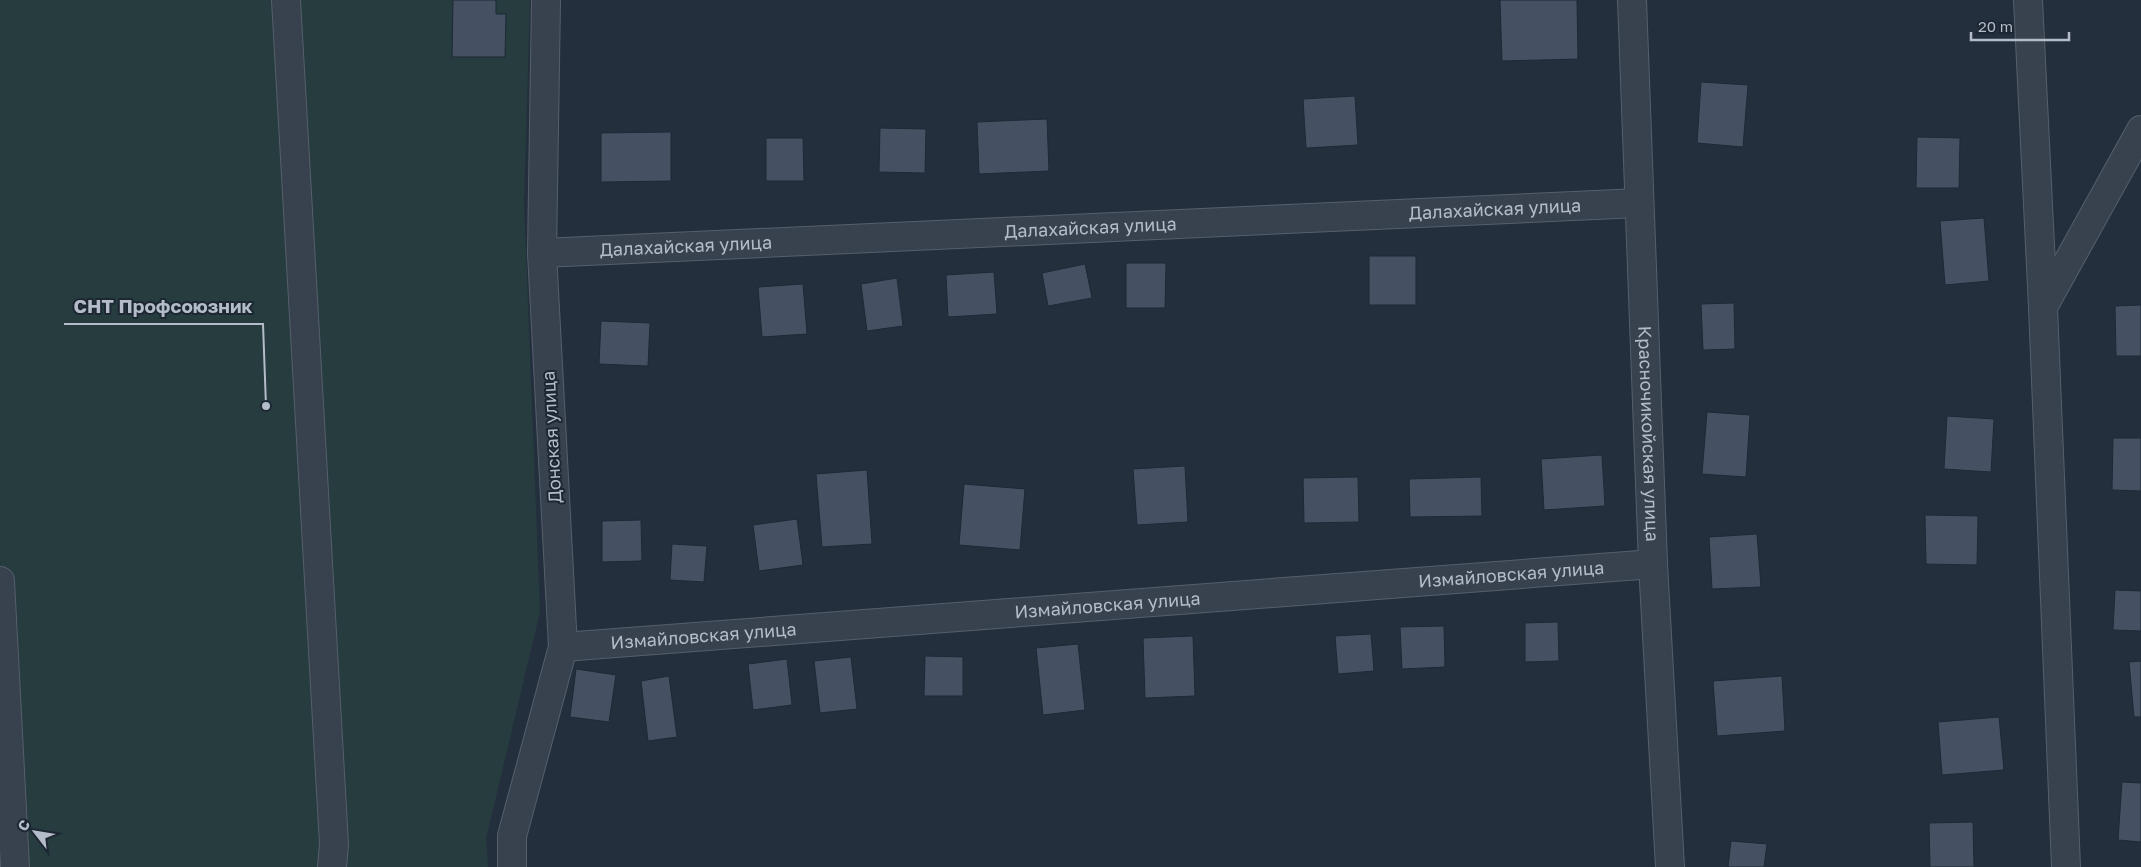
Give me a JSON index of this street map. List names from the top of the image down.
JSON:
{
  "streets": {
    "street": [
      "Далахайская улица",
      "Красночикойская улица",
      "Донская улица",
      "Измайловская улица"
    ]
  },
  "crossings": [
    ["Далахайская улица", "Красночикойская улица"],
    ["Далахайская улица", "Донская улица"],
    ["Красночикойская улица", "Измайловская улица"],
    ["Донская улица", "Измайловская улица"]
  ],
  "places": ["СНТ Профсоюзник"],
  "scale_bar": "20 m",
  "north": "top left"
}
